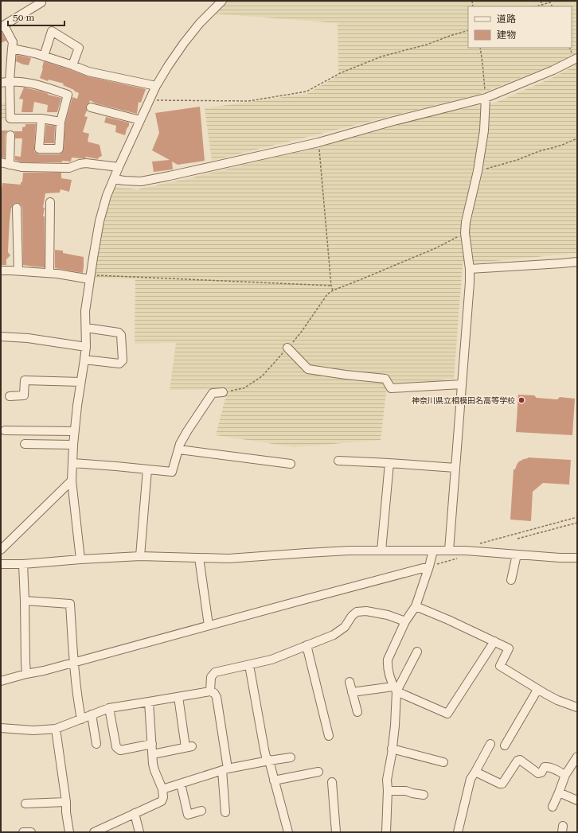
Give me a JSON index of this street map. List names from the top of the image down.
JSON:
{
  "places": ["神奈川県立相模田名高等学校"],
  "legend": ["道路", "建物"],
  "scale_bar": "50 m"
}
